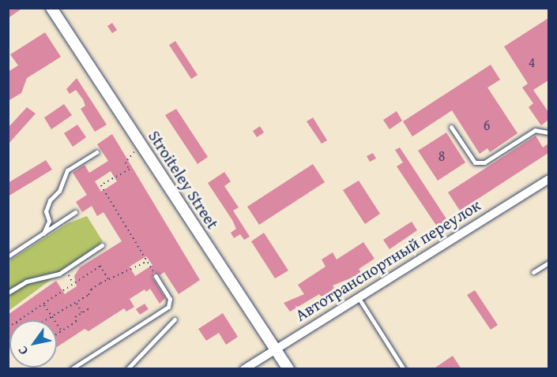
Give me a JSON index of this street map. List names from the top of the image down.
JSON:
{
  "streets": {
    "street": ["Stroiteley Street", "Автотранспортный переулок"]
  },
  "crossings": [
    ["Stroiteley Street", "Автотранспортный переулок"]
  ],
  "house_numbers": ["4", "6", "8"],
  "north": "bottom left"
}
